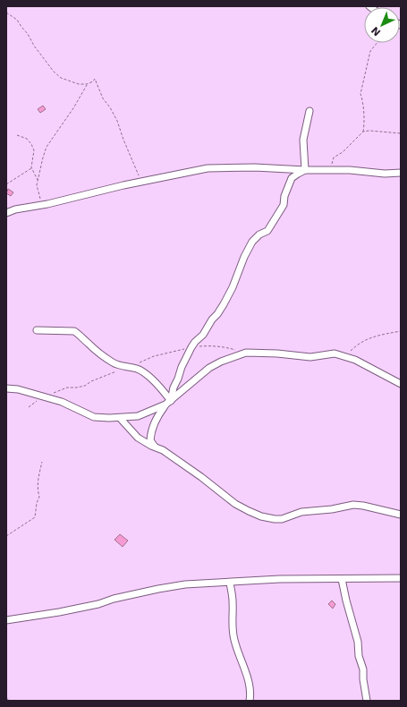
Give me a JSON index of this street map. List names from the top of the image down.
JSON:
{
  "north": "bottom left"
}
